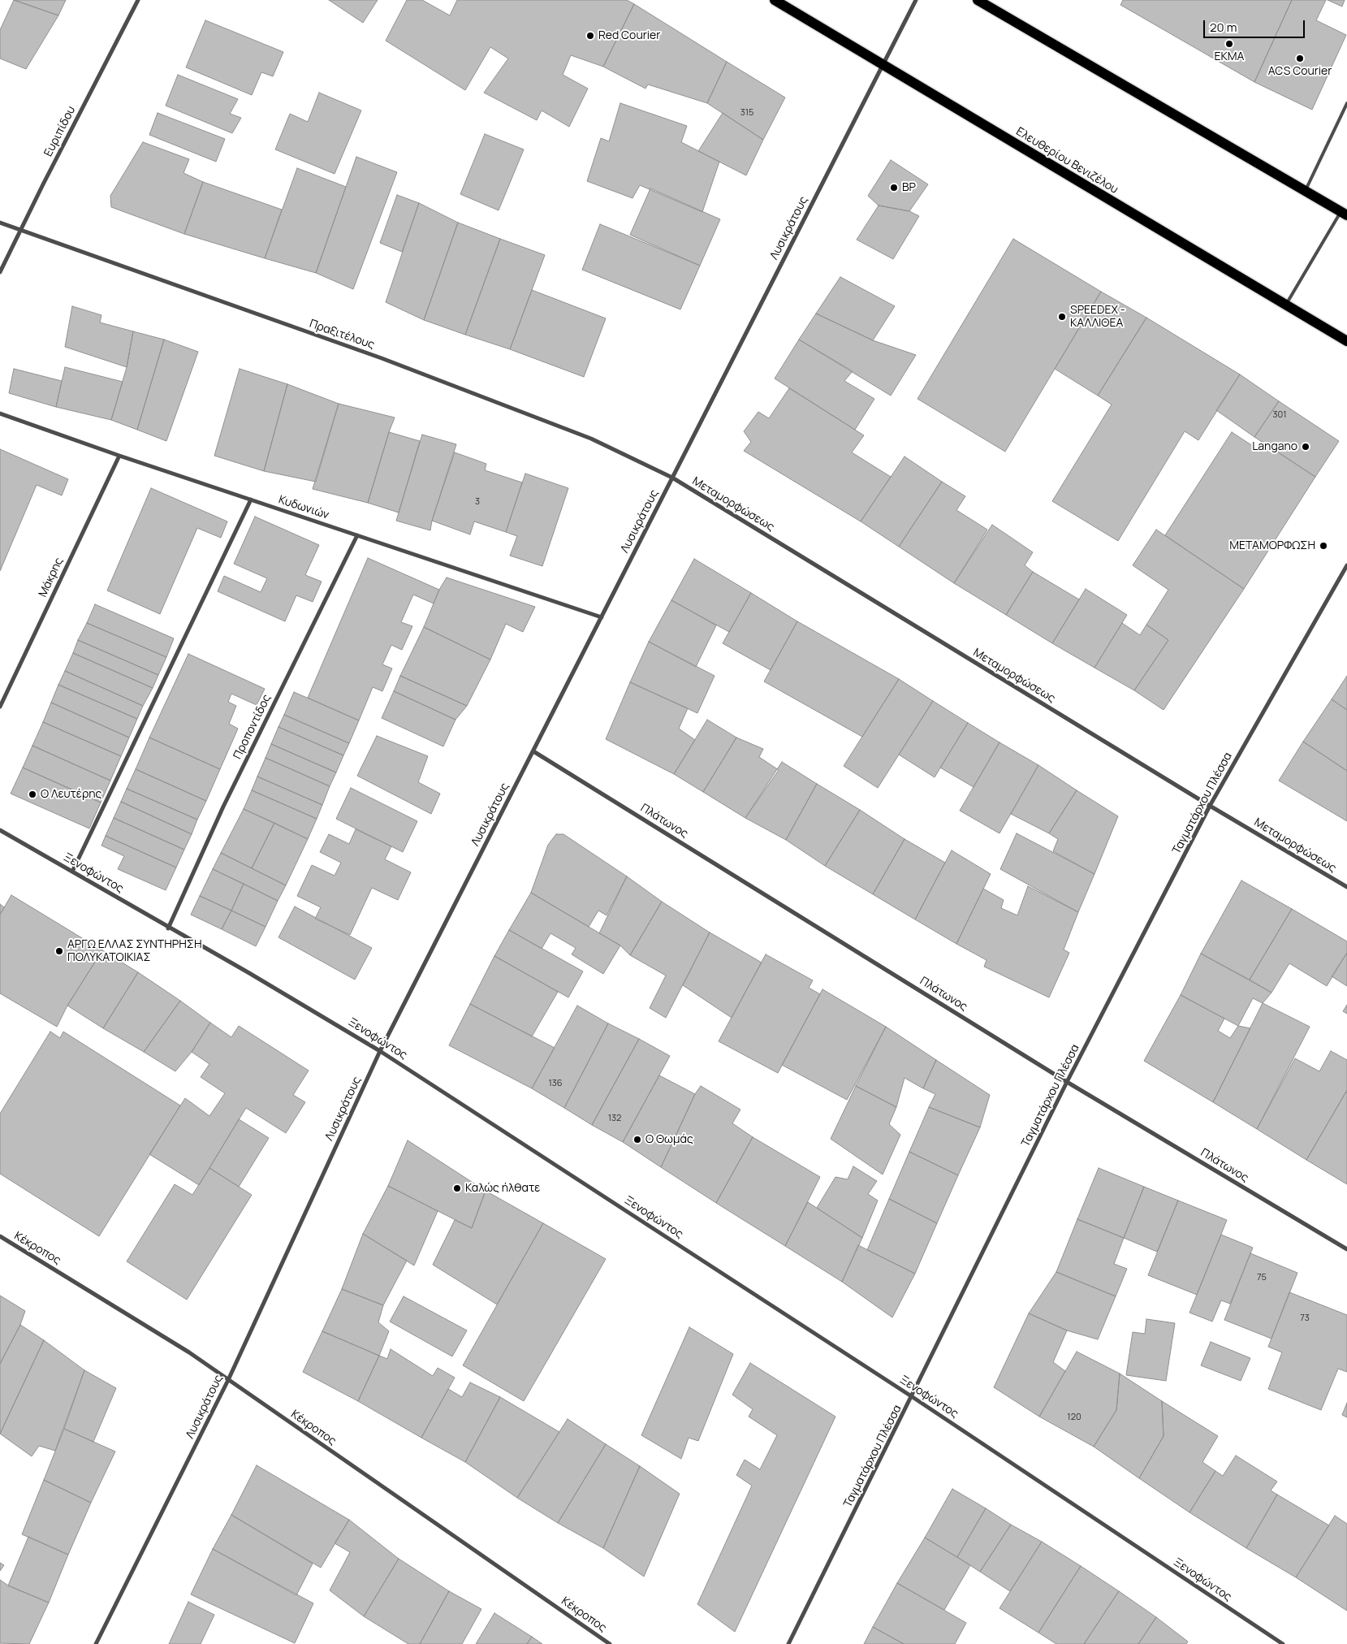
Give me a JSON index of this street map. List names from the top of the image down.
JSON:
{
  "streets": {
    "main road": ["Ελευθερίου Βενιζέλου"],
    "street": [
      "Ευριπίδου",
      "Λυσικράτους",
      "Πραξιτέλους",
      "Μεταμορφώσεως",
      "Κυδωνιών",
      "Μάκρης",
      "Προποντίδος",
      "Ταγματάρχου Πλέσσα",
      "Πλάτωνος",
      "Ξενοφώντος",
      "Κέκροπος"
    ]
  },
  "crossings": [
    ["Ευριπίδου", "Πραξιτέλους"],
    ["Ελευθερίου Βενιζέλου", "Λυσικράτους"],
    ["Λυσικράτους", "Πραξιτέλους"],
    ["Λυσικράτους", "Μεταμορφώσεως"],
    ["Λυσικράτους", "Κυδωνιών"],
    ["Λυσικράτους", "Πλάτωνος"],
    ["Λυσικράτους", "Ξενοφώντος"],
    ["Λυσικράτους", "Κέκροπος"],
    ["Πραξιτέλους", "Μεταμορφώσεως"],
    ["Μεταμορφώσεως", "Ταγματάρχου Πλέσσα"],
    ["Κυδωνιών", "Μάκρης"],
    ["Κυδωνιών", "Προποντίδος"],
    ["Προποντίδος", "Ξενοφώντος"],
    ["Ταγματάρχου Πλέσσα", "Πλάτωνος"],
    ["Ταγματάρχου Πλέσσα", "Ξενοφώντος"]
  ],
  "places": [
    "Red Courier",
    "ΕΚΜΑ",
    "ACS Courier",
    "BP",
    "SPEEDEX - ΚΑΛΛΙΘΕΑ",
    "Langano",
    "ΜΕΤΑΜΟΡΦΩΣΗ",
    "Ο Λευτέρης",
    "ΑΡΓΩ ΕΛΛΑΣ ΣΥΝΤΗΡΗΣΗ ΠΟΛΥΚΑΤΟΙΚΙΑΣ",
    "Ο Θωμάς",
    "Καλώς ήλθατε"
  ],
  "house_numbers": [
    "315",
    "301",
    "3",
    "136",
    "132",
    "75",
    "73",
    "120"
  ],
  "scale_bar": "20 m"
}
